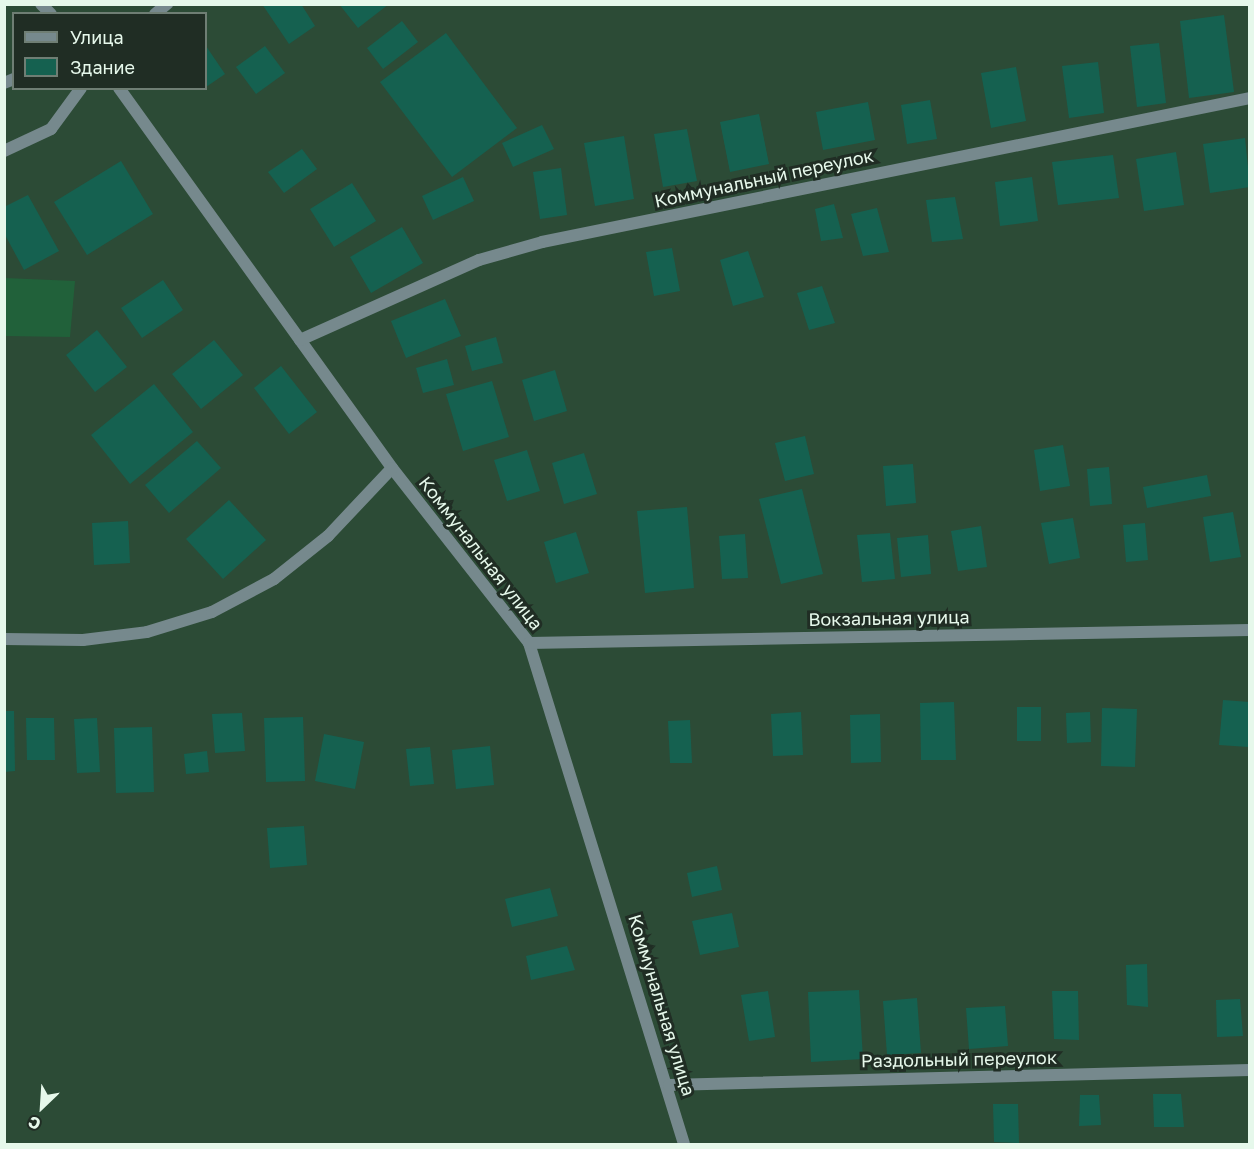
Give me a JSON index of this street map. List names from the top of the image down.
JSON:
{
  "streets": {
    "street": [
      "Коммунальный переулок",
      "Коммунальная улица",
      "Вокзальная улица",
      "Раздольный переулок"
    ]
  },
  "crossings": [
    ["Коммунальный переулок", "Коммунальная улица"],
    ["Коммунальная улица", "Вокзальная улица"],
    ["Коммунальная улица", "Раздольный переулок"]
  ],
  "legend": ["Улица", "Здание"],
  "north": "bottom left"
}
